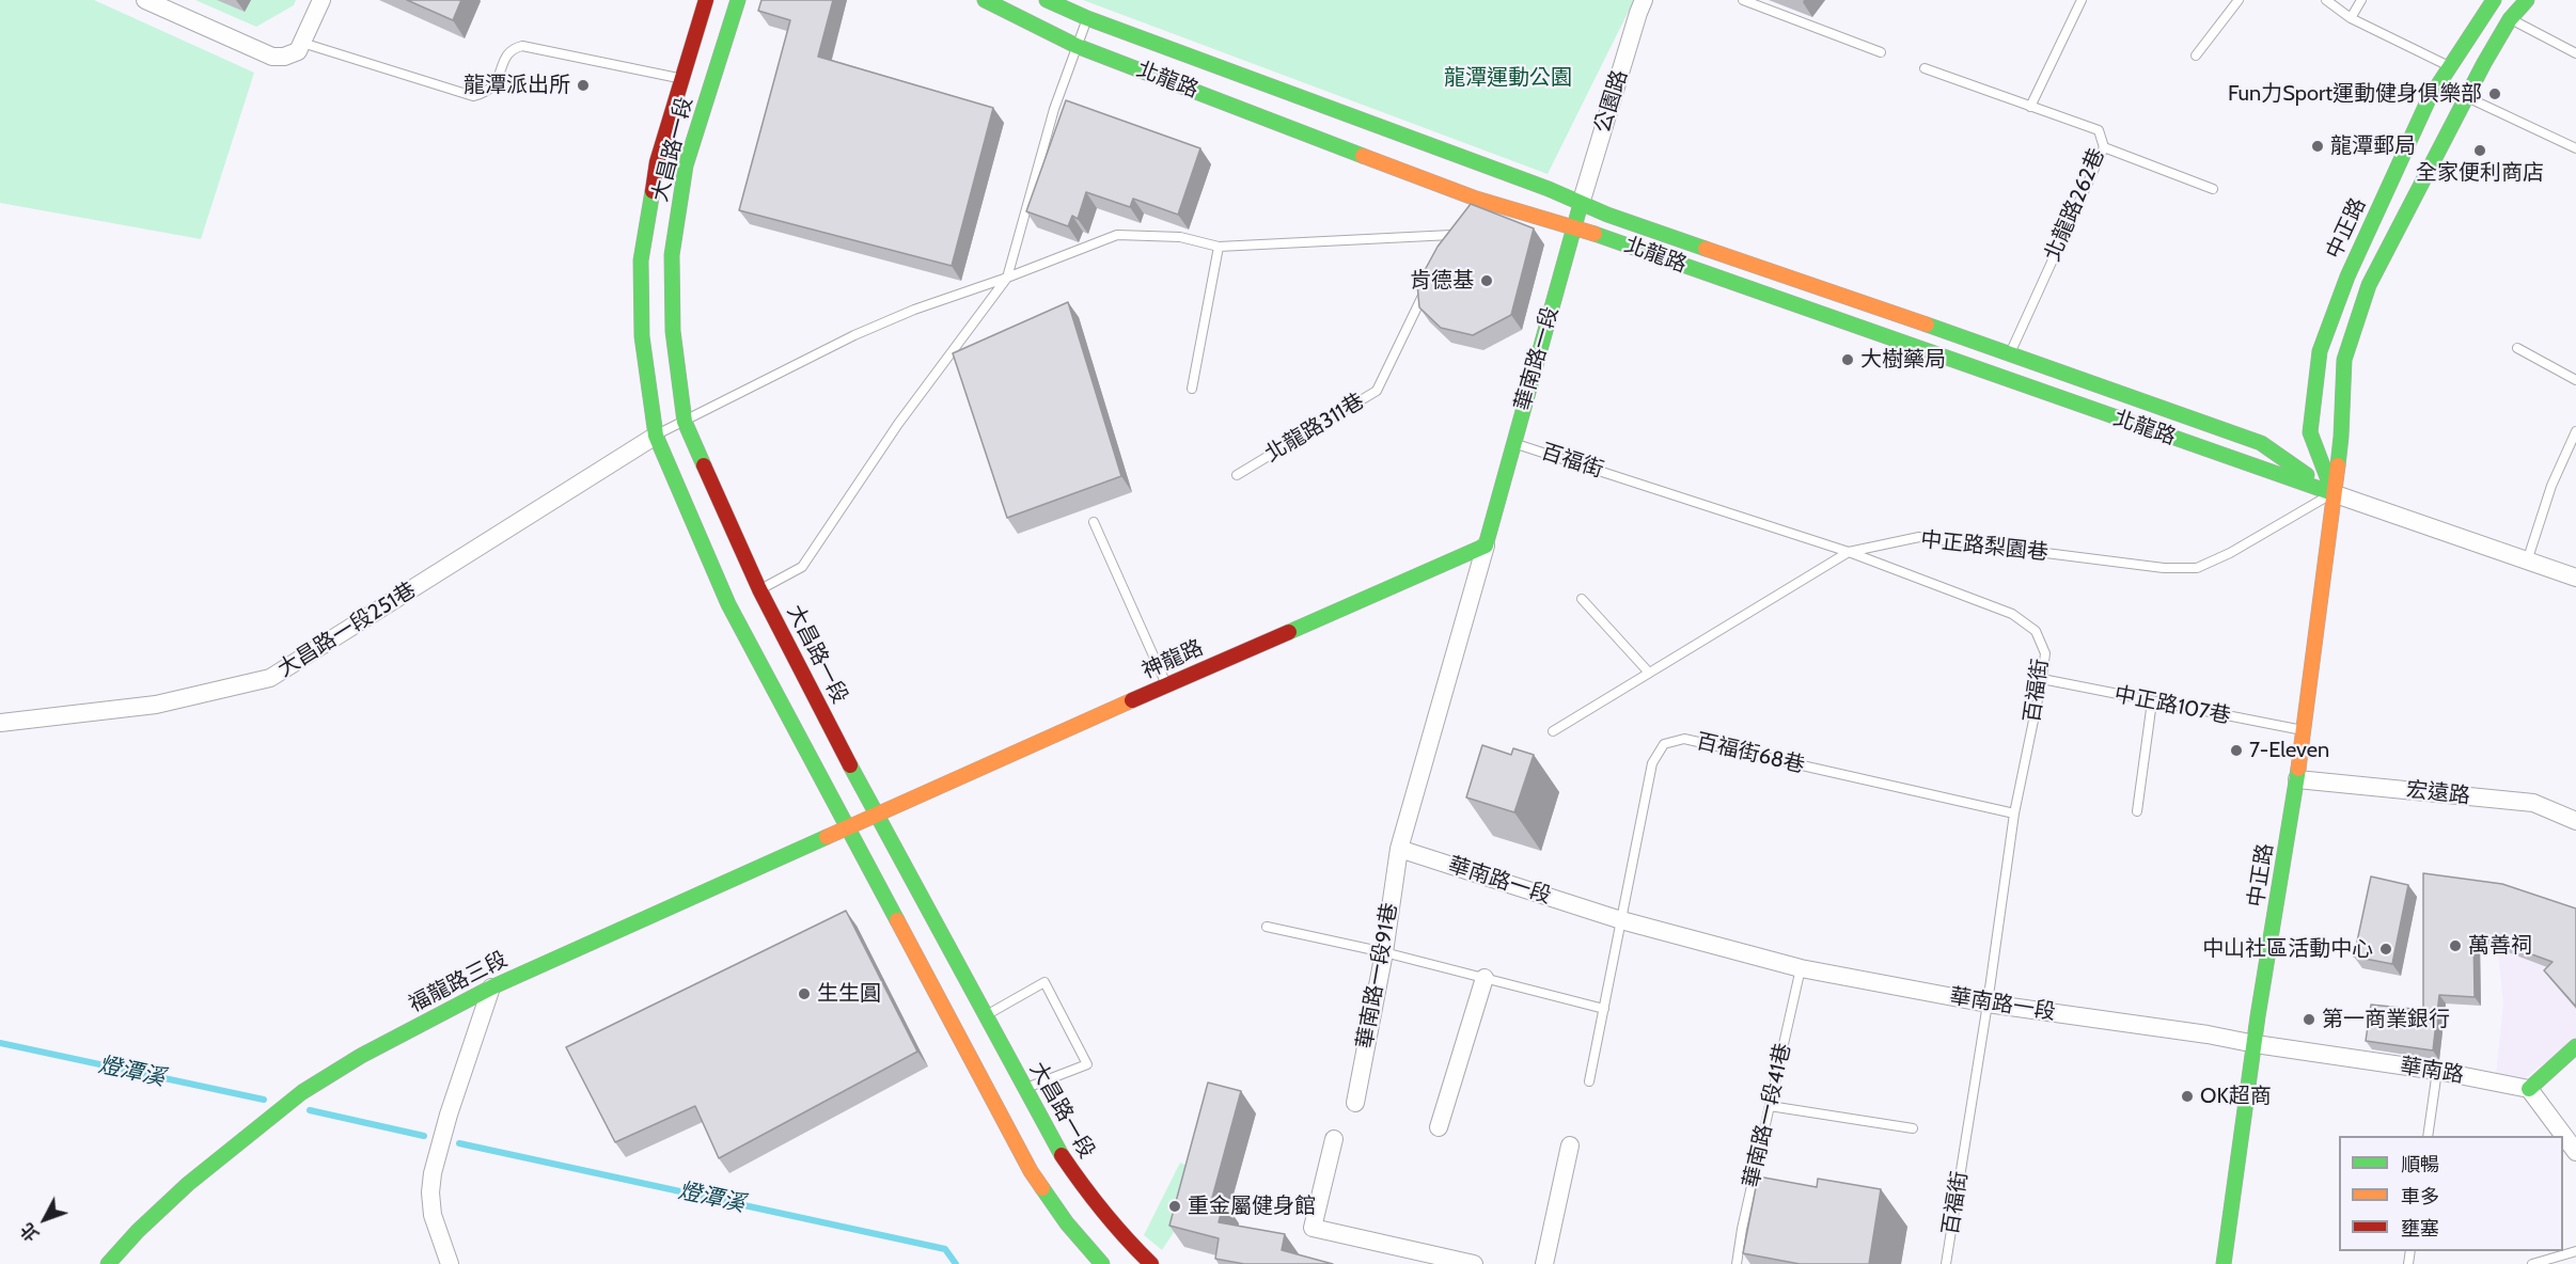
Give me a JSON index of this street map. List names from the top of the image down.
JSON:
{
  "streets": {
    "main road": [
      "北龍路",
      "大昌路一段",
      "中正路",
      "華南路一段",
      "神龍路",
      "福龍路三段"
    ],
    "street": [
      "公園路",
      "大昌路一段251巷",
      "宏遠路",
      "華南路一段91巷",
      "華南路"
    ],
    "lane": [
      "北龍路262巷",
      "北龍路311巷",
      "百福街",
      "中正路梨園巷",
      "中正路107巷",
      "百福街68巷",
      "華南路一段41巷"
    ]
  },
  "crossings": [
    ["北龍路", "公園路"],
    ["北龍路", "北龍路262巷"],
    ["北龍路", "中正路"],
    ["北龍路", "華南路一段"],
    ["北龍路", "中正路梨園巷"],
    ["公園路", "華南路一段"],
    ["大昌路一段", "大昌路一段251巷"],
    ["大昌路一段", "神龍路"],
    ["大昌路一段", "福龍路三段"],
    ["中正路", "華南路一段"],
    ["中正路", "中正路梨園巷"],
    ["中正路", "中正路107巷"],
    ["中正路", "宏遠路"],
    ["中正路", "華南路"],
    ["華南路一段", "百福街"],
    ["華南路一段", "神龍路"],
    ["華南路一段", "百福街68巷"],
    ["華南路一段", "華南路一段91巷"],
    ["華南路一段", "華南路"],
    ["華南路一段", "華南路一段41巷"],
    ["百福街", "中正路梨園巷"],
    ["百福街", "中正路107巷"],
    ["百福街", "百福街68巷"],
    ["神龍路", "福龍路三段"]
  ],
  "water": ["燈潭溪"],
  "parks": ["龍潭運動公園"],
  "places": [
    "龍潭派出所",
    "Fun力Sport運動健身俱樂部",
    "龍潭郵局",
    "全家便利商店",
    "肯德基",
    "大樹藥局",
    "7-Eleven",
    "萬善祠",
    "中山社區活動中心",
    "生生圓",
    "第一商業銀行",
    "OK超商",
    "重金屬健身館"
  ],
  "legend": ["順暢", "車多", "壅塞"],
  "north": "bottom left"
}
